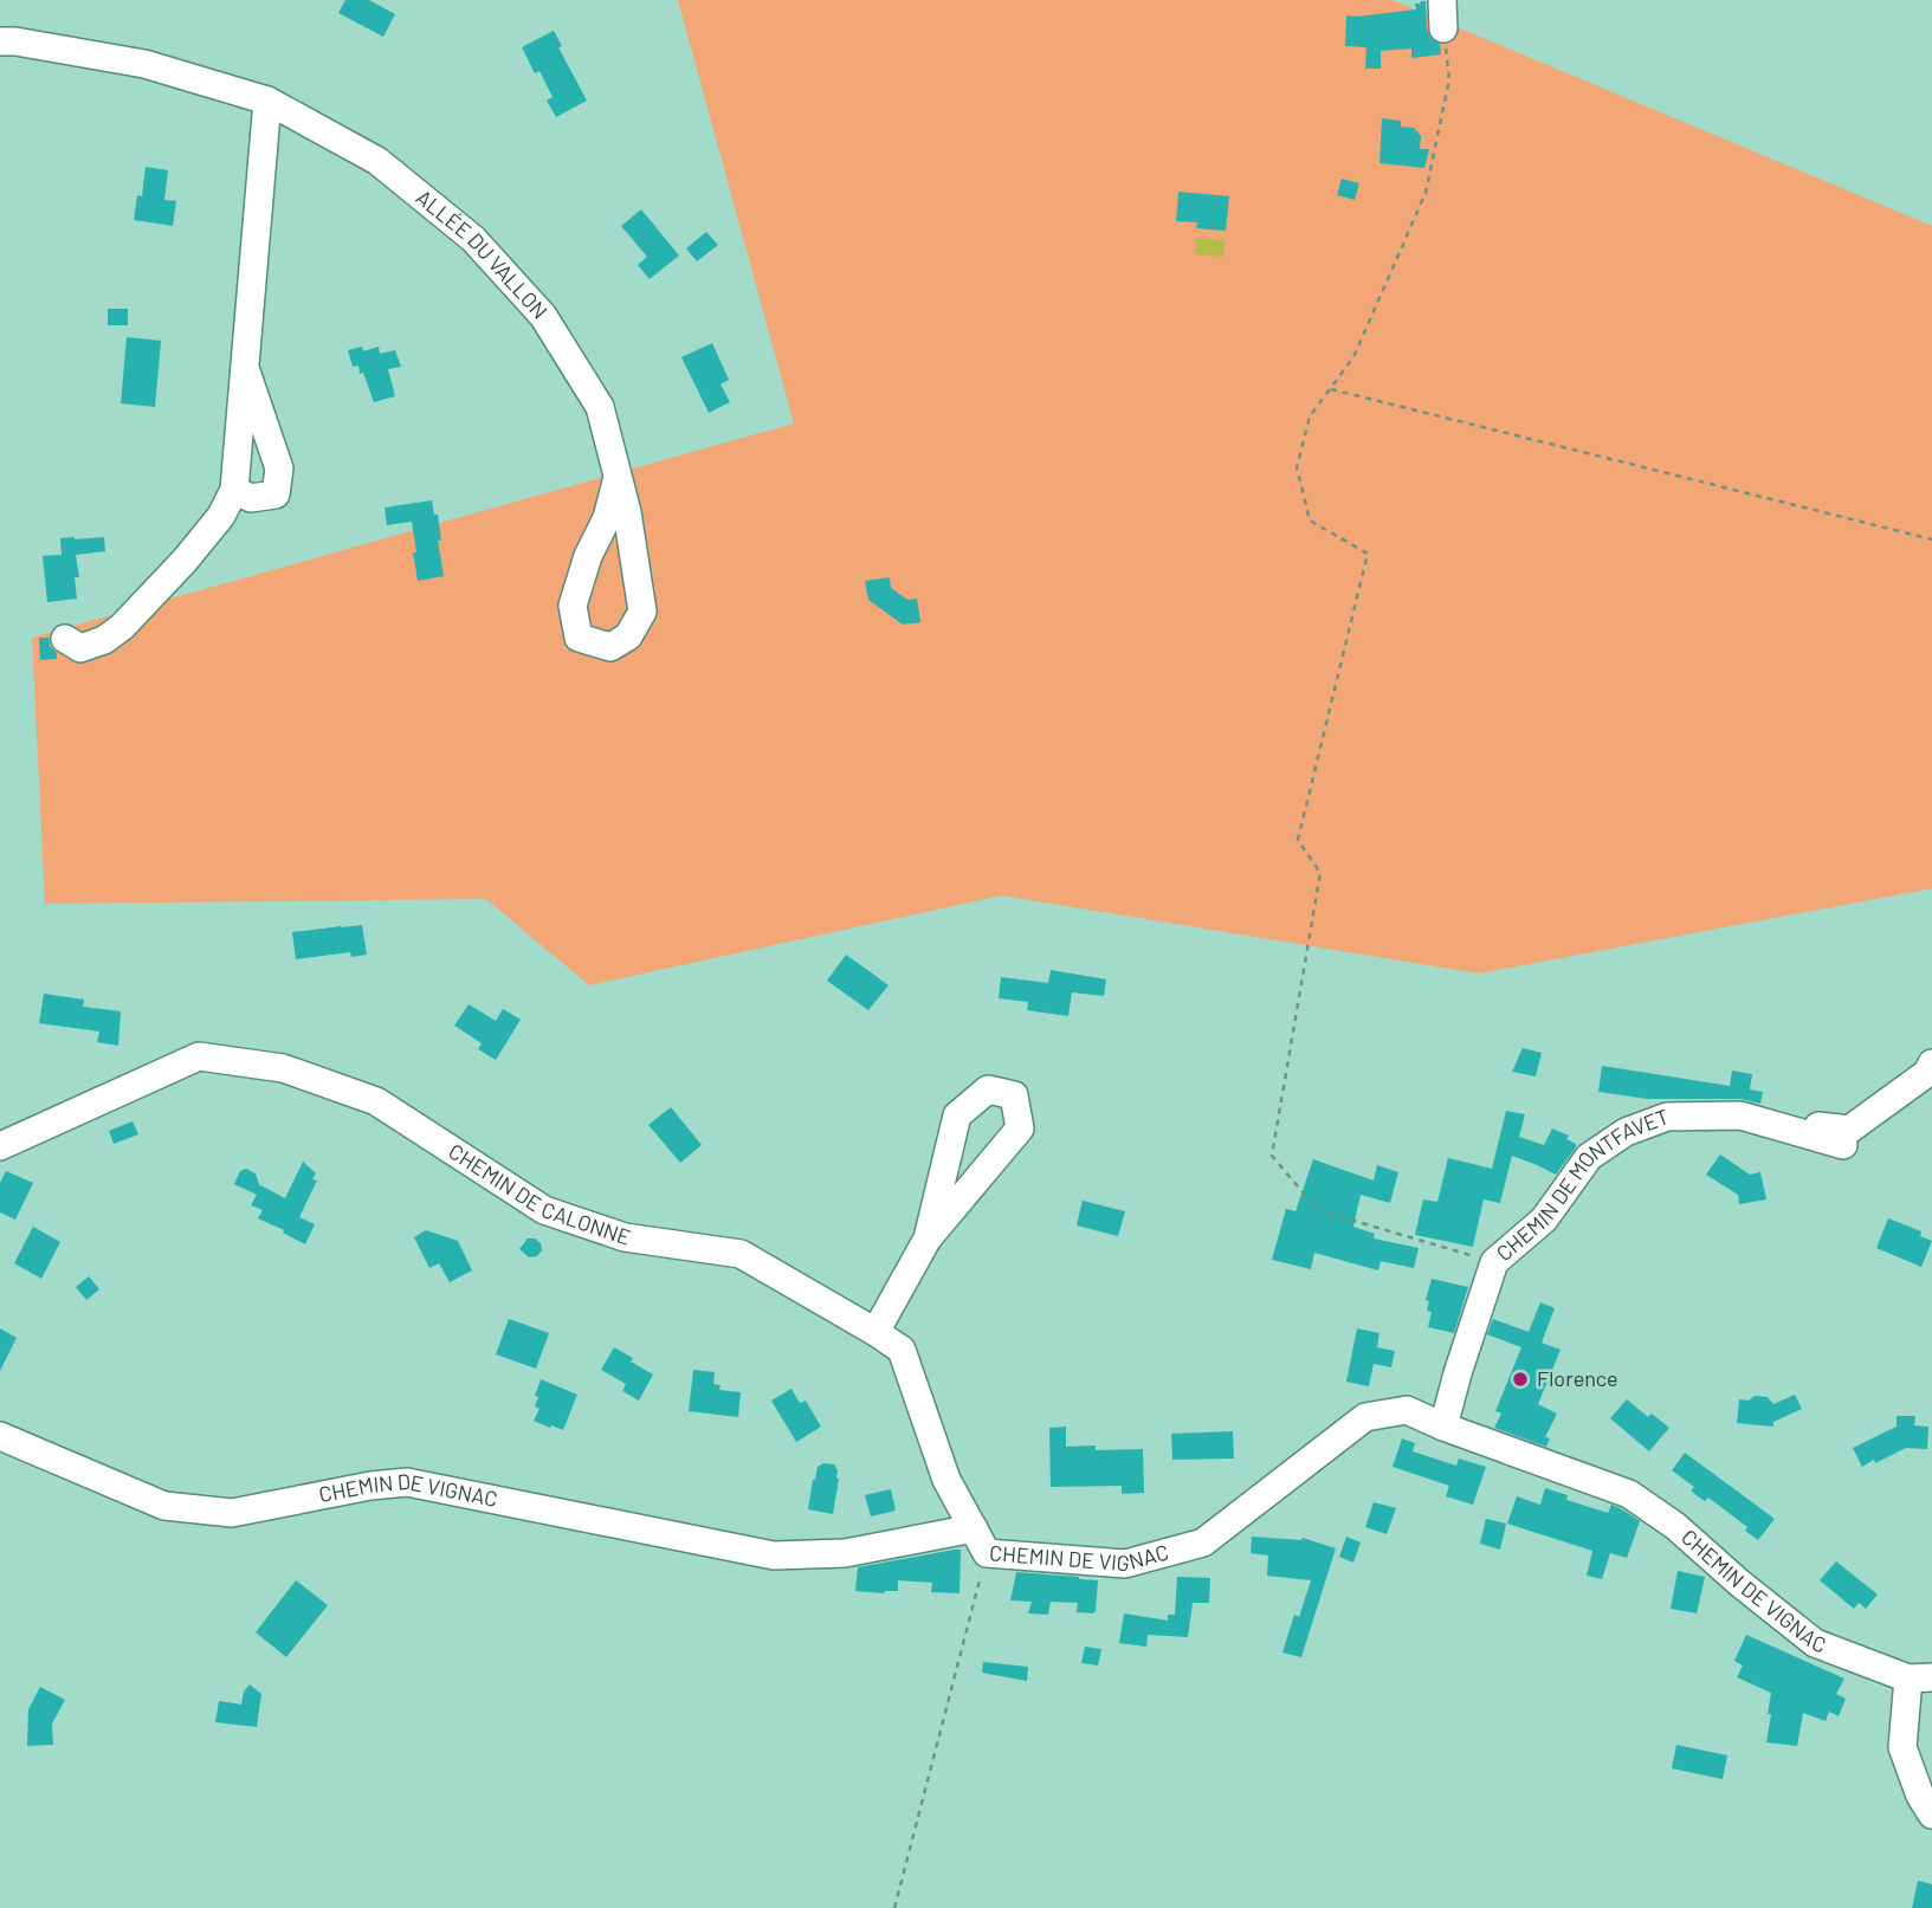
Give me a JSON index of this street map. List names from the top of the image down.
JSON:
{
  "streets": {
    "street": [
      "ALLÉE DU VALLON",
      "CHEMIN DE MONTFAVET",
      "CHEMIN DE CALONNE",
      "CHEMIN DE VIGNAC"
    ]
  },
  "crossings": [
    ["CHEMIN DE MONTFAVET", "CHEMIN DE VIGNAC"],
    ["CHEMIN DE CALONNE", "CHEMIN DE VIGNAC"]
  ],
  "places": ["Florence"]
}
